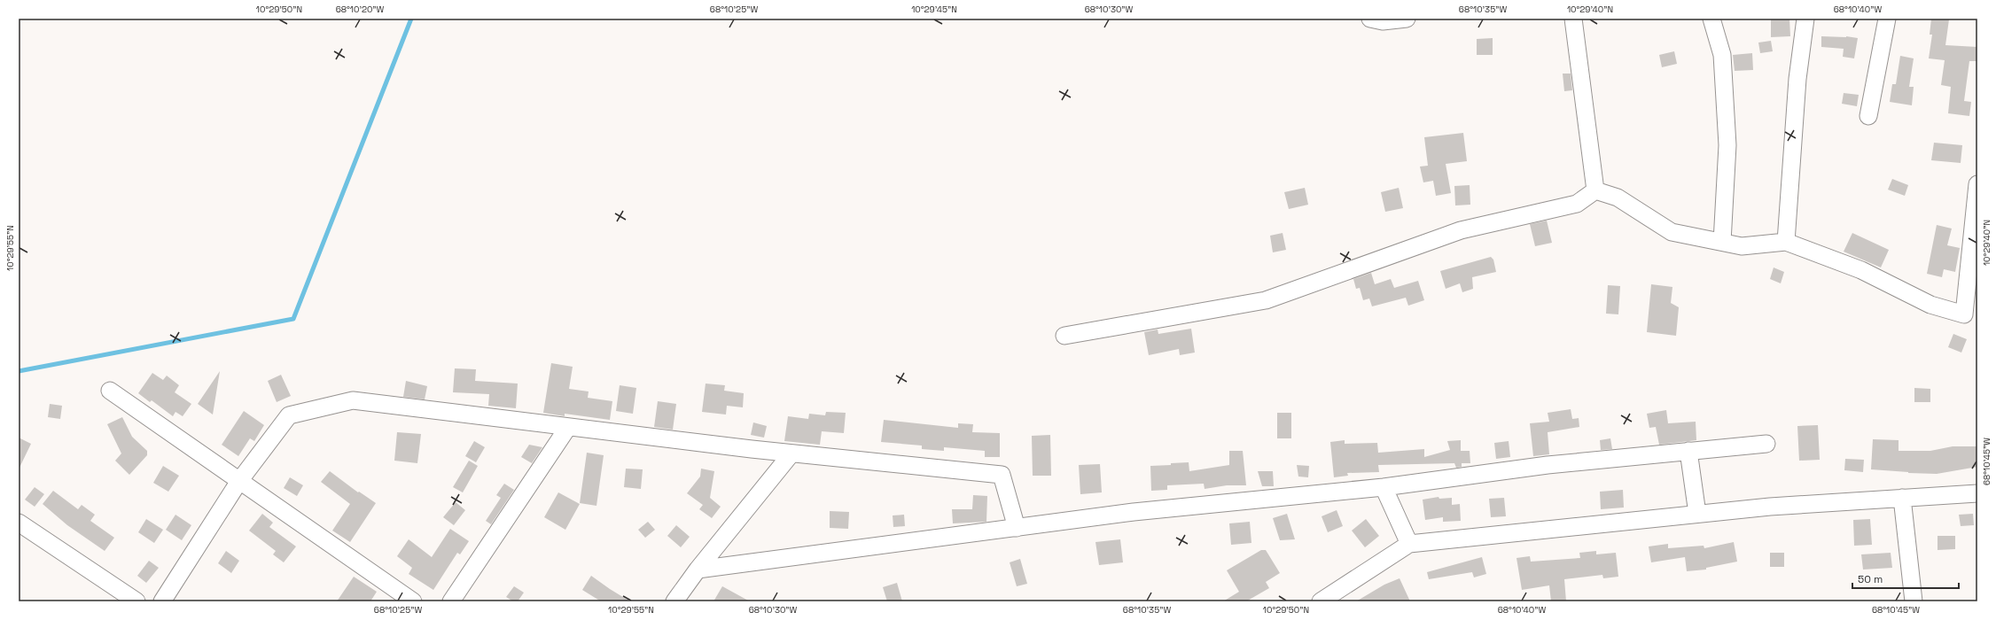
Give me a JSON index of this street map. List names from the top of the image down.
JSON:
{
  "scale_bar": "50 m",
  "coordinates": [
    "10°29'50\"N",
    "68°10'20\"W",
    "68°10'25\"W",
    "10°29'45\"N",
    "68°10'30\"W",
    "68°10'35\"W",
    "10°29'40\"N",
    "68°10'40\"W",
    "10°29'55\"N",
    "68°10'45\"W"
  ]
}
